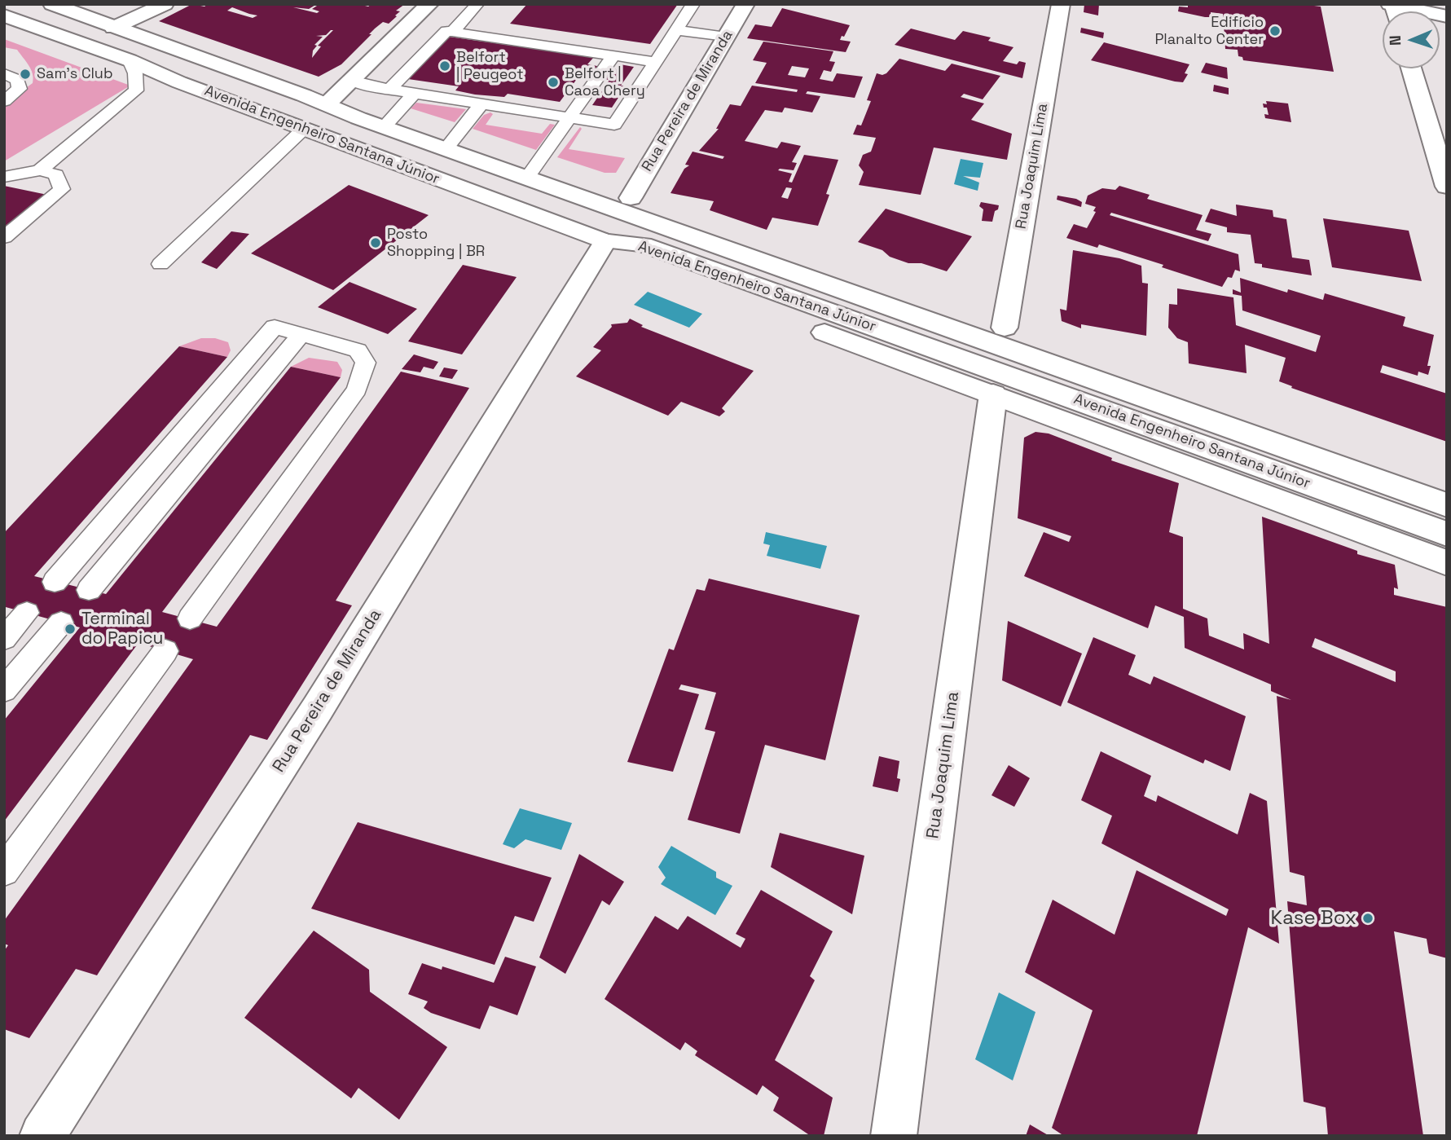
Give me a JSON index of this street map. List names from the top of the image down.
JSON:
{
  "streets": {
    "main road": ["Rua Pereira de Miranda", "Avenida Engenheiro Santana Júnior", "Rua Joaquim Lima"]
  },
  "crossings": [
    ["Rua Pereira de Miranda", "Avenida Engenheiro Santana Júnior"]
  ],
  "places": [
    "Edifício Planalto Center",
    "Belfort | Peugeot",
    "Sam's Club",
    "Belfort | Caoa Chery",
    "Posto Shopping | BR",
    "Terminal do Papicu",
    "Kase Box"
  ],
  "north": "left"
}
